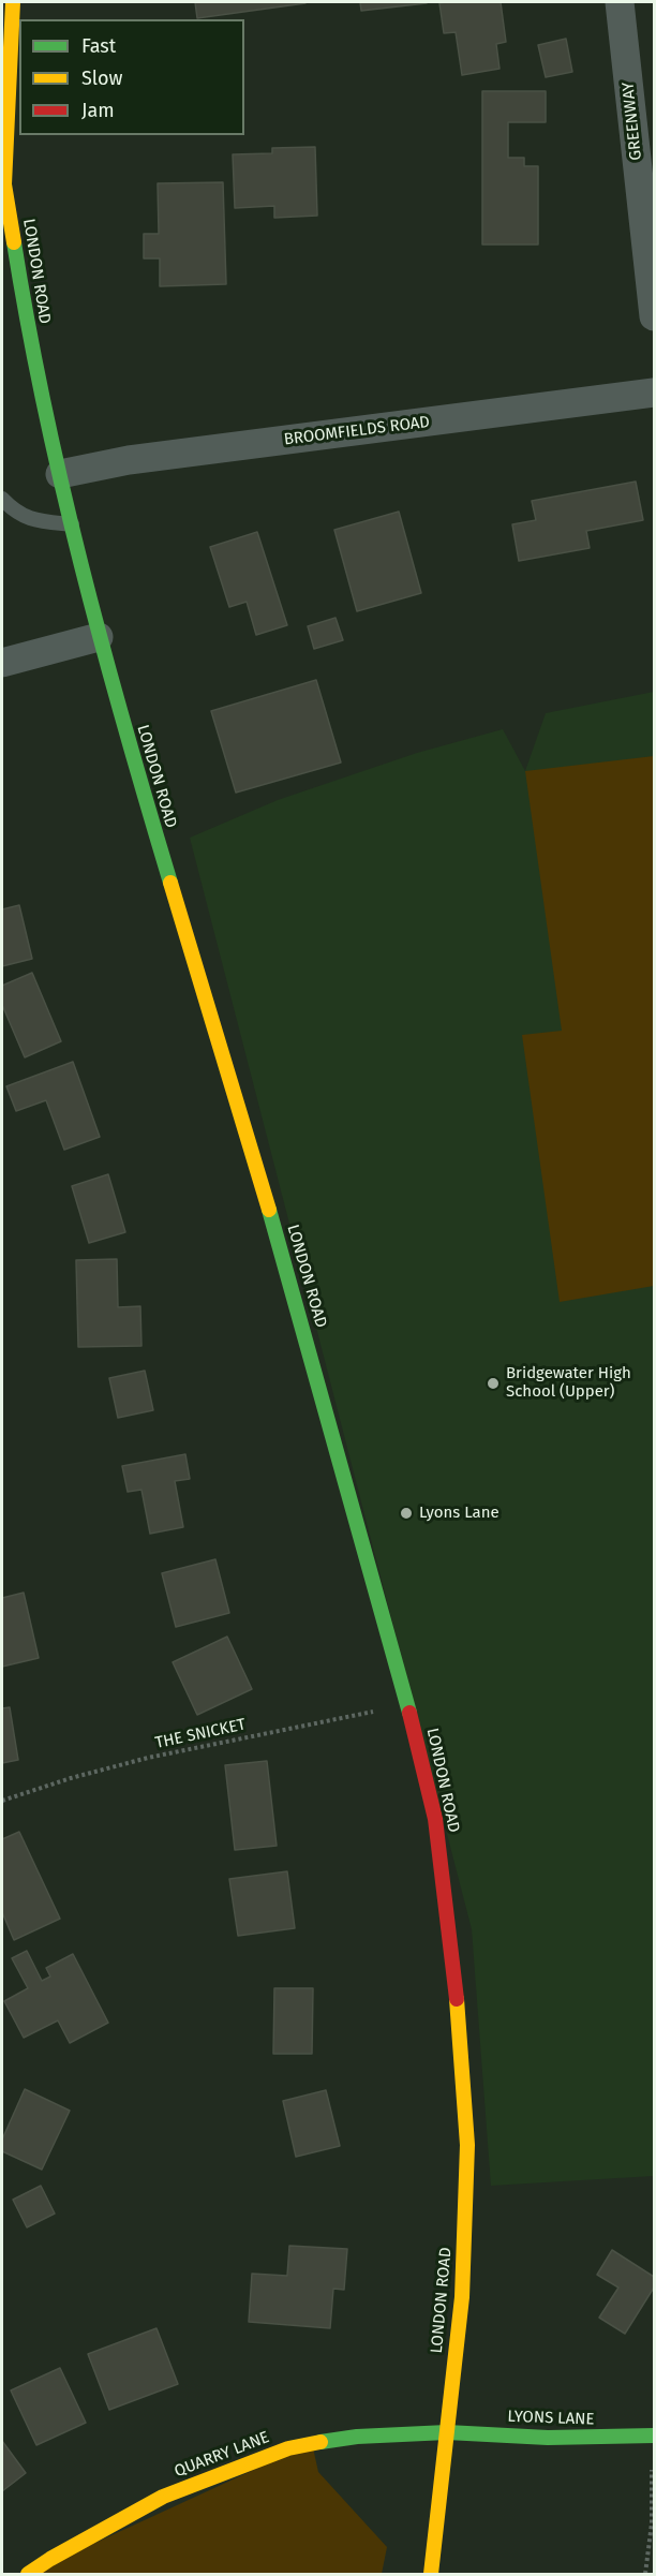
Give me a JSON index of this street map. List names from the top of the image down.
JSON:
{
  "streets": {
    "main road": ["LONDON ROAD", "LYONS LANE", "QUARRY LANE"],
    "street": ["GREENWAY", "BROOMFIELDS ROAD"],
    "path": ["THE SNICKET"]
  },
  "crossings": [
    ["LONDON ROAD", "BROOMFIELDS ROAD"],
    ["LONDON ROAD", "THE SNICKET"],
    ["LONDON ROAD", "LYONS LANE"],
    ["LONDON ROAD", "QUARRY LANE"],
    ["LYONS LANE", "QUARRY LANE"]
  ],
  "places": ["Bridgewater High School (Upper)", "Lyons Lane"],
  "legend": ["Fast", "Slow", "Jam"]
}
